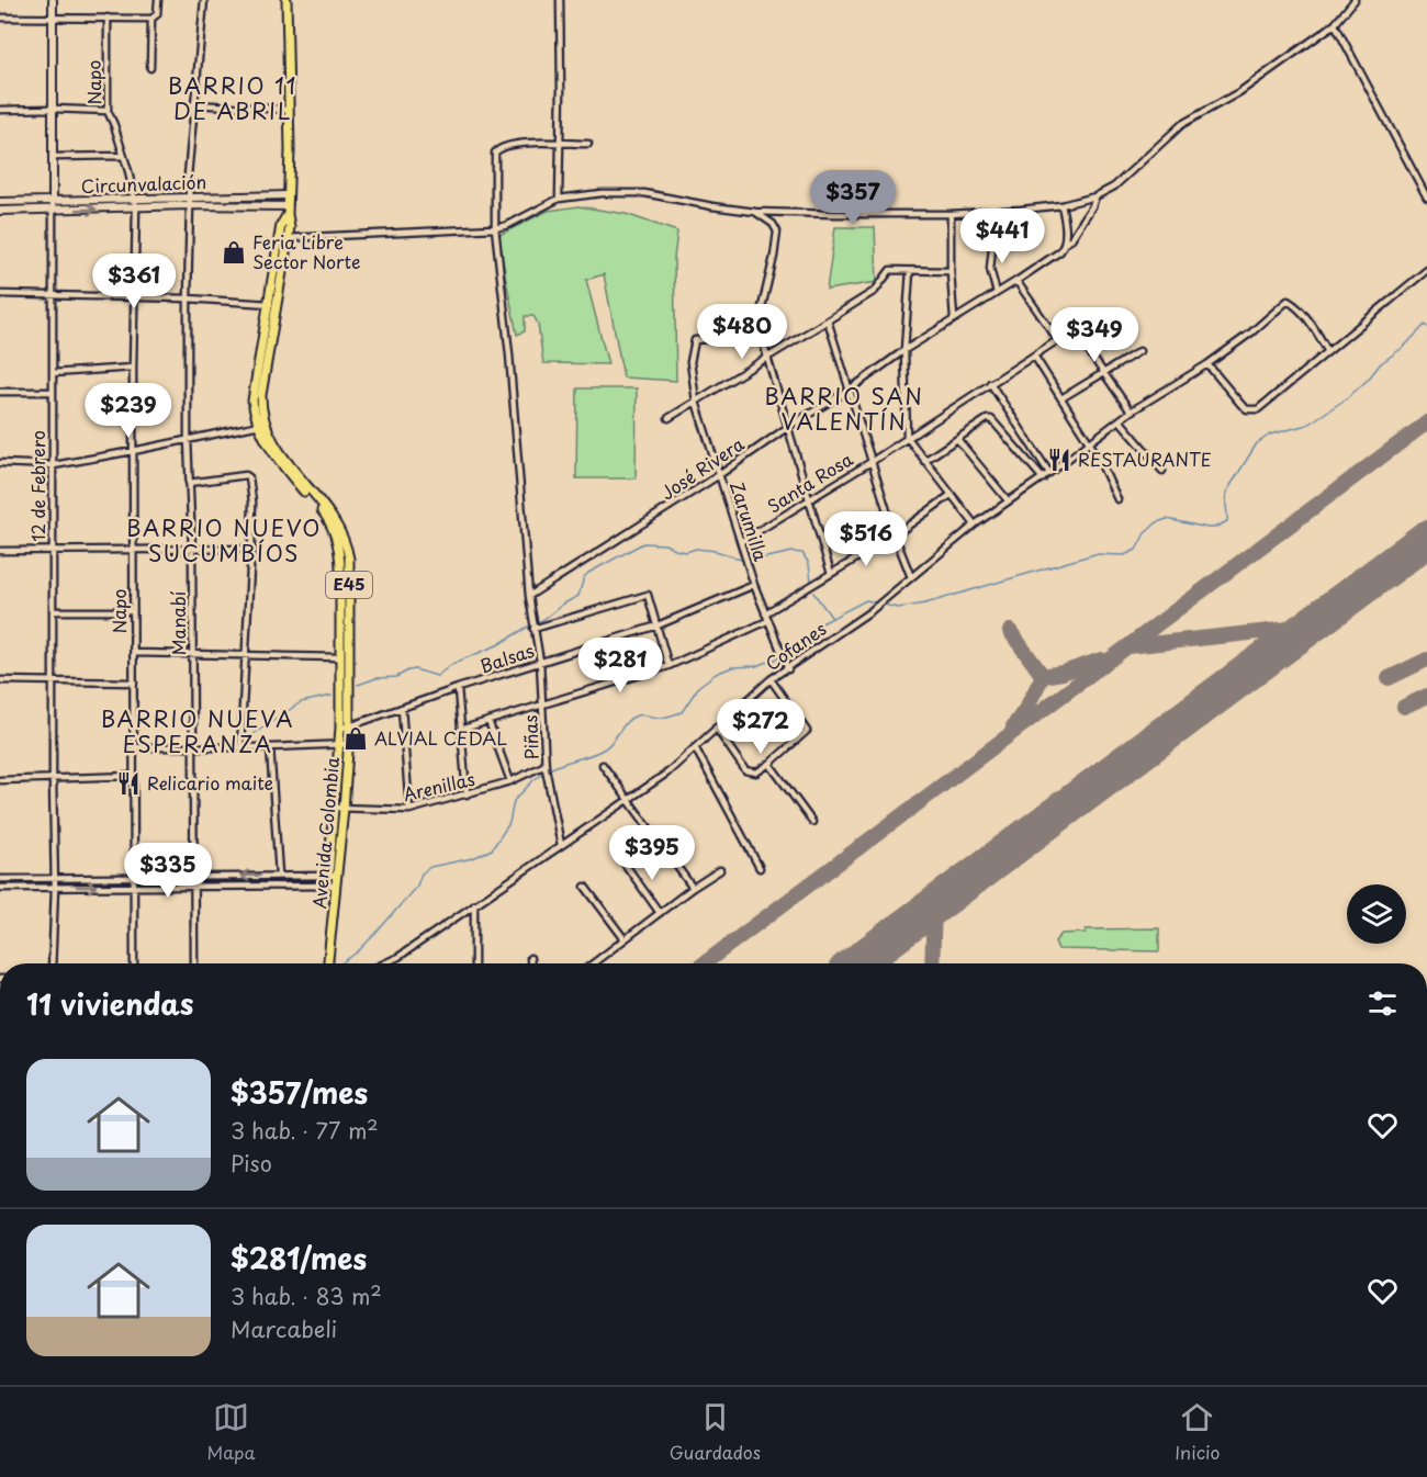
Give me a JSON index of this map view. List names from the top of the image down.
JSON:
{
  "streets": {
    "main road": [
      "Circunvalación",
      "12 de Febrero",
      "E45",
      "Avenida Colombia"
    ],
    "street": [
      "Napo",
      "José Rivera",
      "Santa Rosa",
      "Zarumilla",
      "Manabí",
      "Cofanes",
      "Balsas",
      "Piñas",
      "Arenillas"
    ]
  },
  "crossings": [
    ["Napo", "Circunvalación"],
    ["Circunvalación", "12 de Febrero"],
    ["Circunvalación", "Manabí"],
    ["Circunvalación", "Avenida Colombia"],
    ["José Rivera", "Zarumilla"],
    ["José Rivera", "Piñas"],
    ["Santa Rosa", "Zarumilla"],
    ["Zarumilla", "Cofanes"],
    ["Zarumilla", "Balsas"],
    ["Cofanes", "Piñas"],
    ["Balsas", "Piñas"],
    ["Balsas", "Avenida Colombia"],
    ["Piñas", "Arenillas"],
    ["Arenillas", "Avenida Colombia"]
  ],
  "districts": [
    "BARRIO 11 DE ABRIL",
    "BARRIO SAN VALENTÍN",
    "BARRIO NUEVO SUCUMBÍOS",
    "BARRIO NUEVA ESPERANZA"
  ],
  "places": {
    "shop": ["Feria Libre Sector Norte", "ALVIAL CEDAL"],
    "restaurant": ["RESTAURANTE", "Relicario maite"]
  },
  "page": {
    "price": [
      "$357",
      "$441",
      "$361",
      "$480",
      "$349",
      "$239",
      "$516",
      "$281",
      "$272",
      "$395",
      "$335"
    ],
    "heading": "11 viviendas",
    "list": [
      {
        "name": "$357/mes",
        "note": "3 hab. · 77 m² · Piso"
      },
      {
        "name": "$281/mes",
        "note": "3 hab. · 83 m² · Marcabeli"
      }
    ],
    "tabs": ["Mapa", "Guardados", "Inicio"]
  }
}
